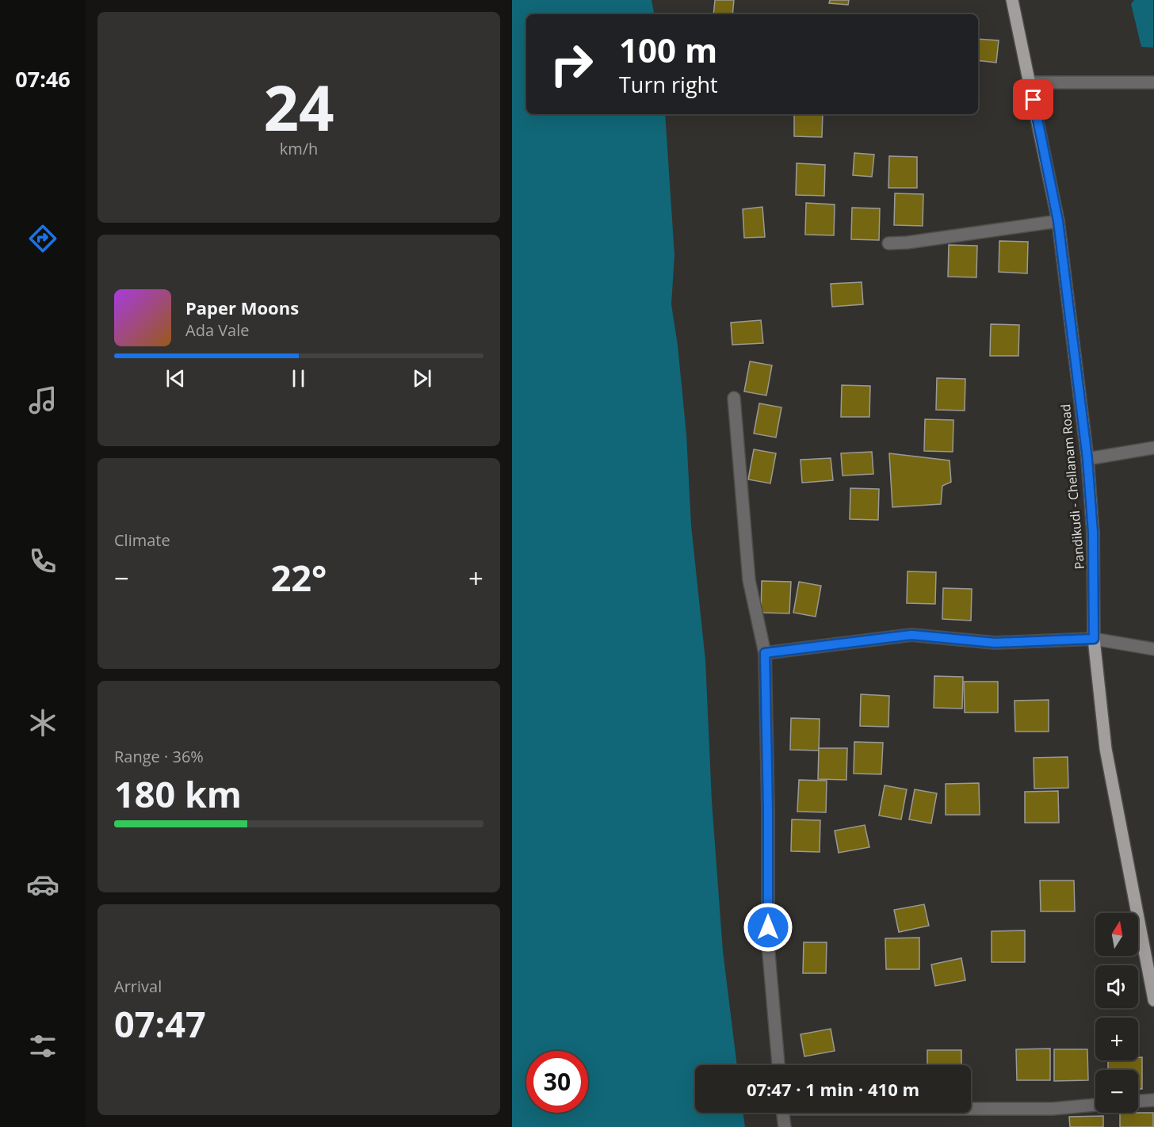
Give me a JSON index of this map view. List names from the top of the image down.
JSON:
{
  "streets": {
    "main road": ["Pandikudi - Chellanam Road"]
  },
  "north": "top",
  "page": {
    "tabs": "07:46",
    "tile": [
      ["24", "km/h"],
      "Climate",
      ["Range · 36%", "180 km"],
      ["Arrival", "07:47"]
    ],
    "turn": ["100 m", "Turn right"],
    "song": ["Paper Moons", "Ada Vale"],
    "heat": ["−", "22°", "+"],
    "map_buttons": ["+", "−"],
    "limit": "30",
    "trip": "07:47 · 1 min · 410 m"
  }
}
